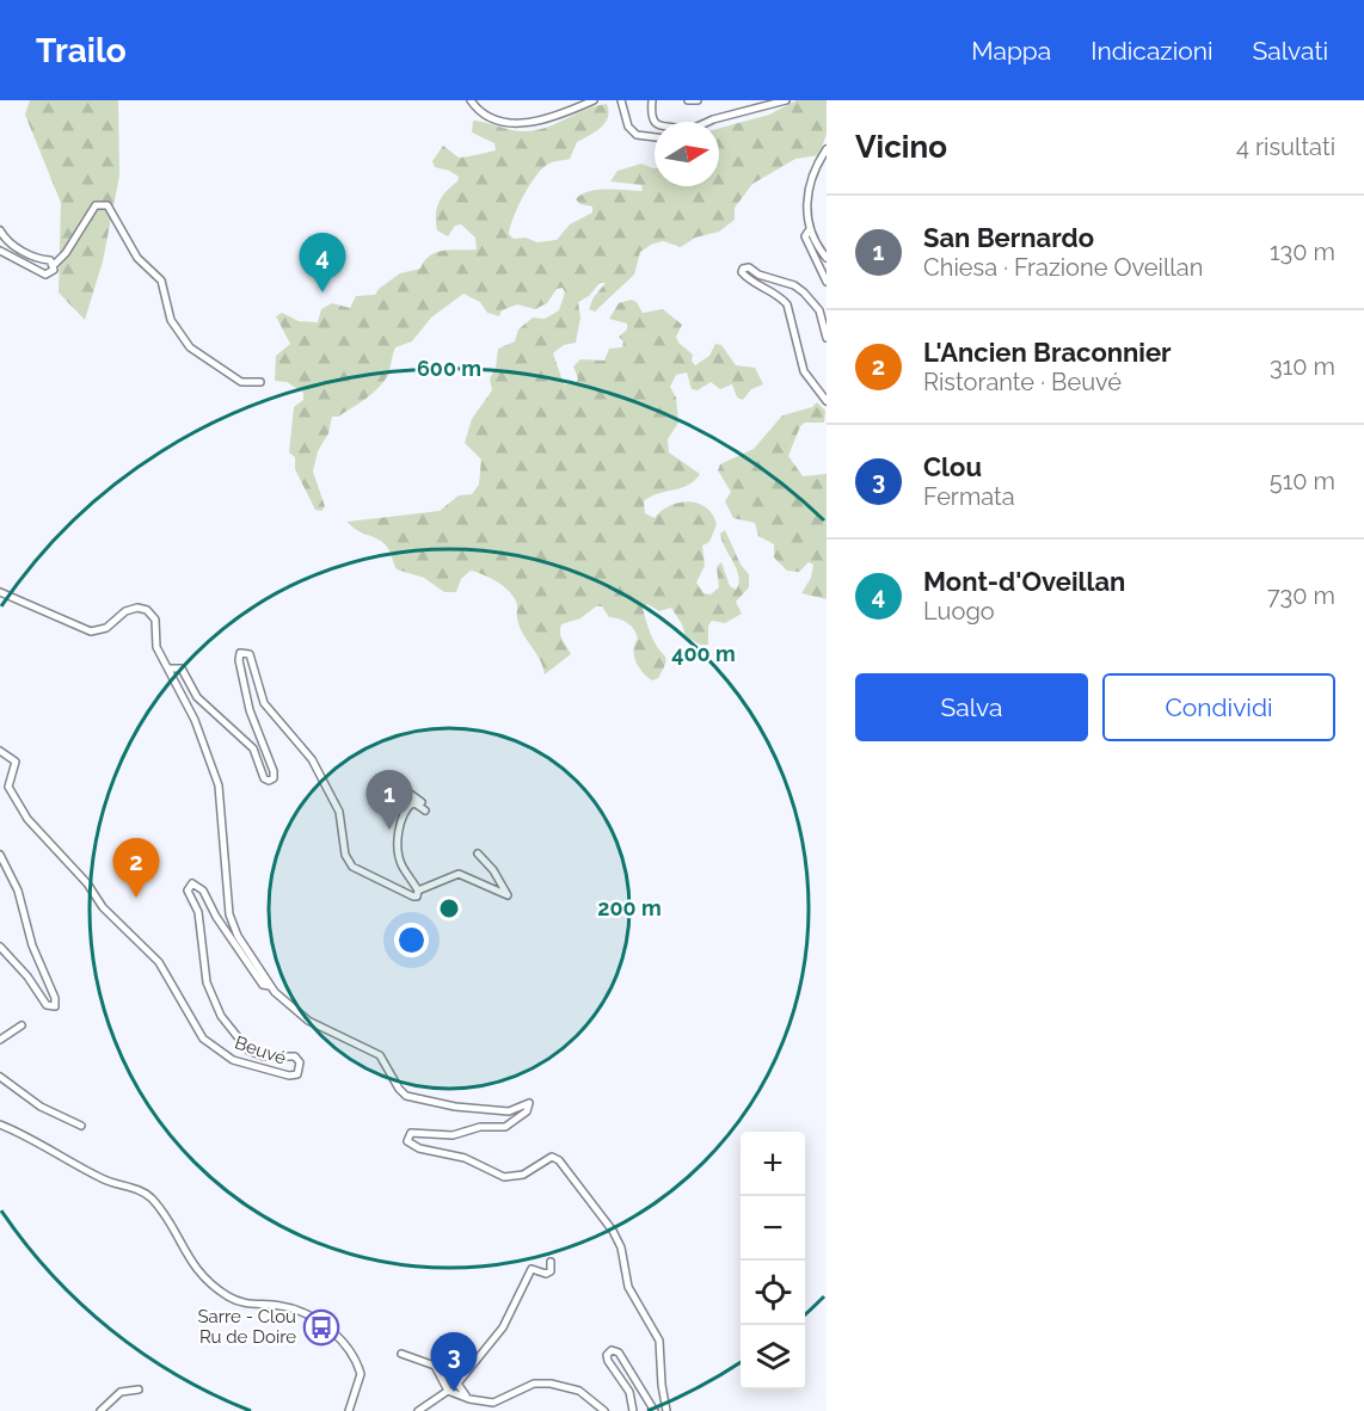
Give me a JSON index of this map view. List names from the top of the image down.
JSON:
{
  "streets": {
    "street": ["Beuvé"]
  },
  "places": {
    "bus stop": ["Sarre - Clou Ru de Doire"]
  },
  "north": "right",
  "page": {
    "header": "Trailo",
    "nav": ["Mappa", "Indicazioni", "Salvati"],
    "heading": ["Vicino", "4 risultati"],
    "list": [
      {
        "mark": "1",
        "name": "San Bernardo",
        "note": "Chiesa · Frazione Oveillan",
        "value": "130 m"
      },
      {
        "mark": "2",
        "name": "L'Ancien Braconnier",
        "note": "Ristorante · Beuvé",
        "value": "310 m"
      },
      {
        "mark": "3",
        "name": "Clou",
        "note": "Fermata",
        "value": "510 m"
      },
      {
        "mark": "4",
        "name": "Mont-d'Oveillan",
        "note": "Luogo",
        "value": "730 m"
      }
    ],
    "pins": [
      "4",
      "1",
      "2",
      "3"
    ],
    "buttons": ["Salva", "Condividi"],
    "map_buttons": ["+", "−"]
  },
  "rings": ["600 m", "400 m", "200 m"]
}
